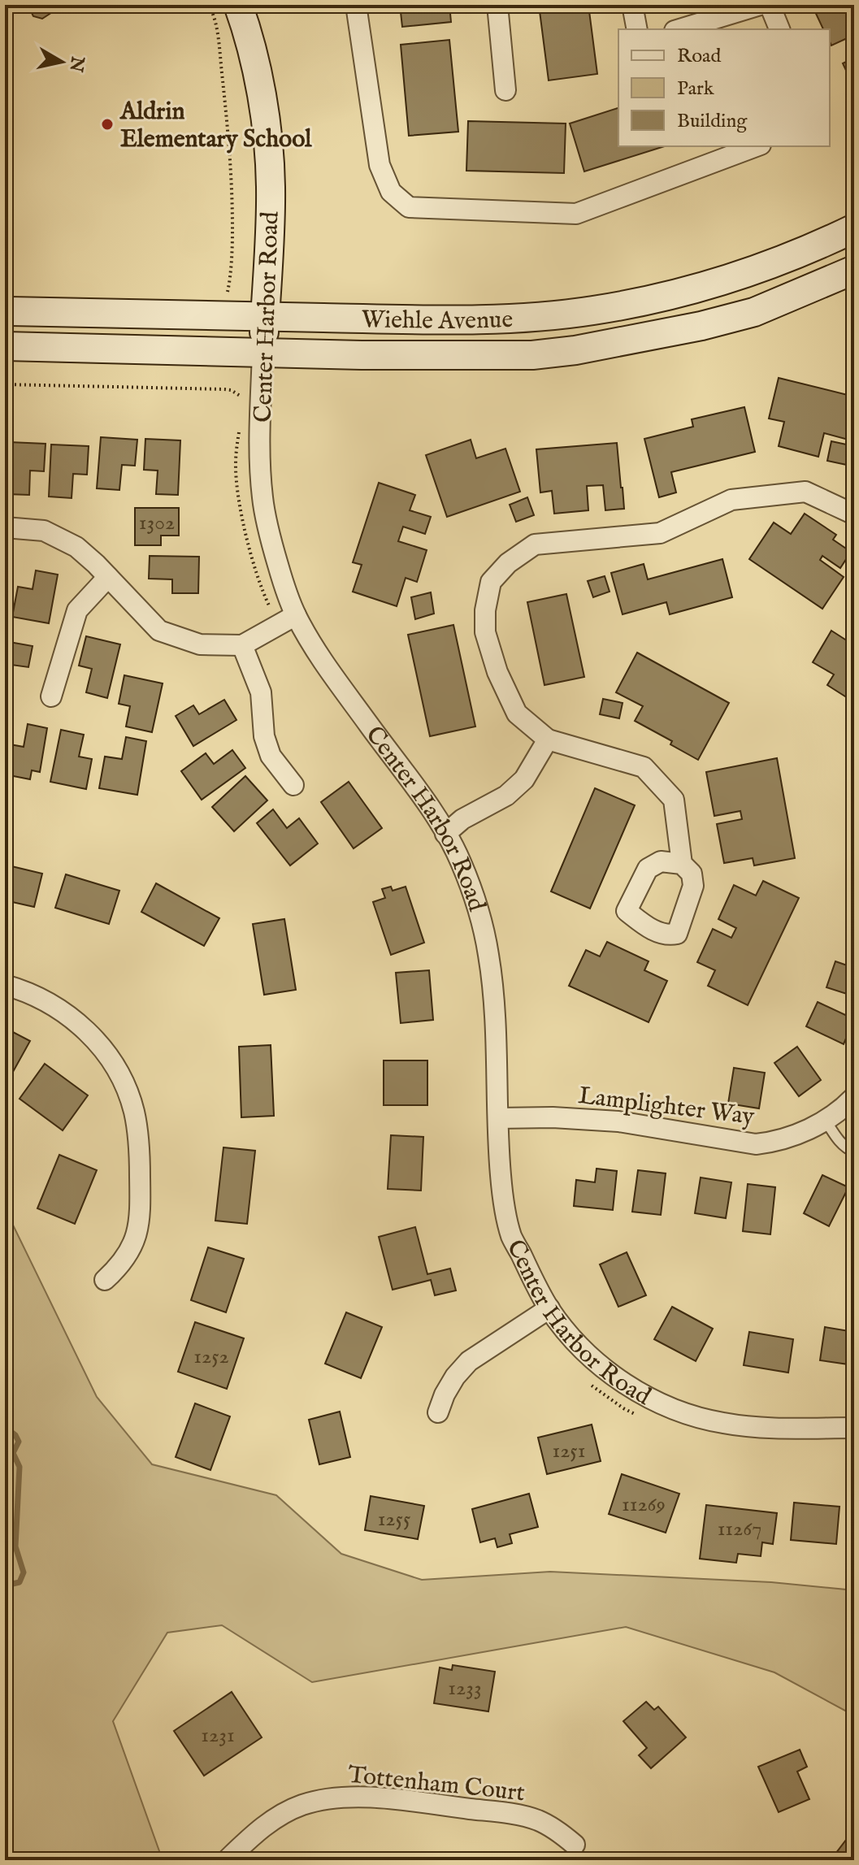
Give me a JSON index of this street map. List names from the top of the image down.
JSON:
{
  "streets": {
    "main road": ["Center Harbor Road", "Wiehle Avenue"],
    "street": ["Lamplighter Way", "Tottenham Court"]
  },
  "crossings": [
    ["Center Harbor Road", "Wiehle Avenue"],
    ["Center Harbor Road", "Lamplighter Way"]
  ],
  "places": ["Aldrin Elementary School"],
  "house_numbers": [
    "1302",
    "1252",
    "1251",
    "11269",
    "1255",
    "11267",
    "1233",
    "1231"
  ],
  "legend": ["Road", "Park", "Building"],
  "north": "right"
}
